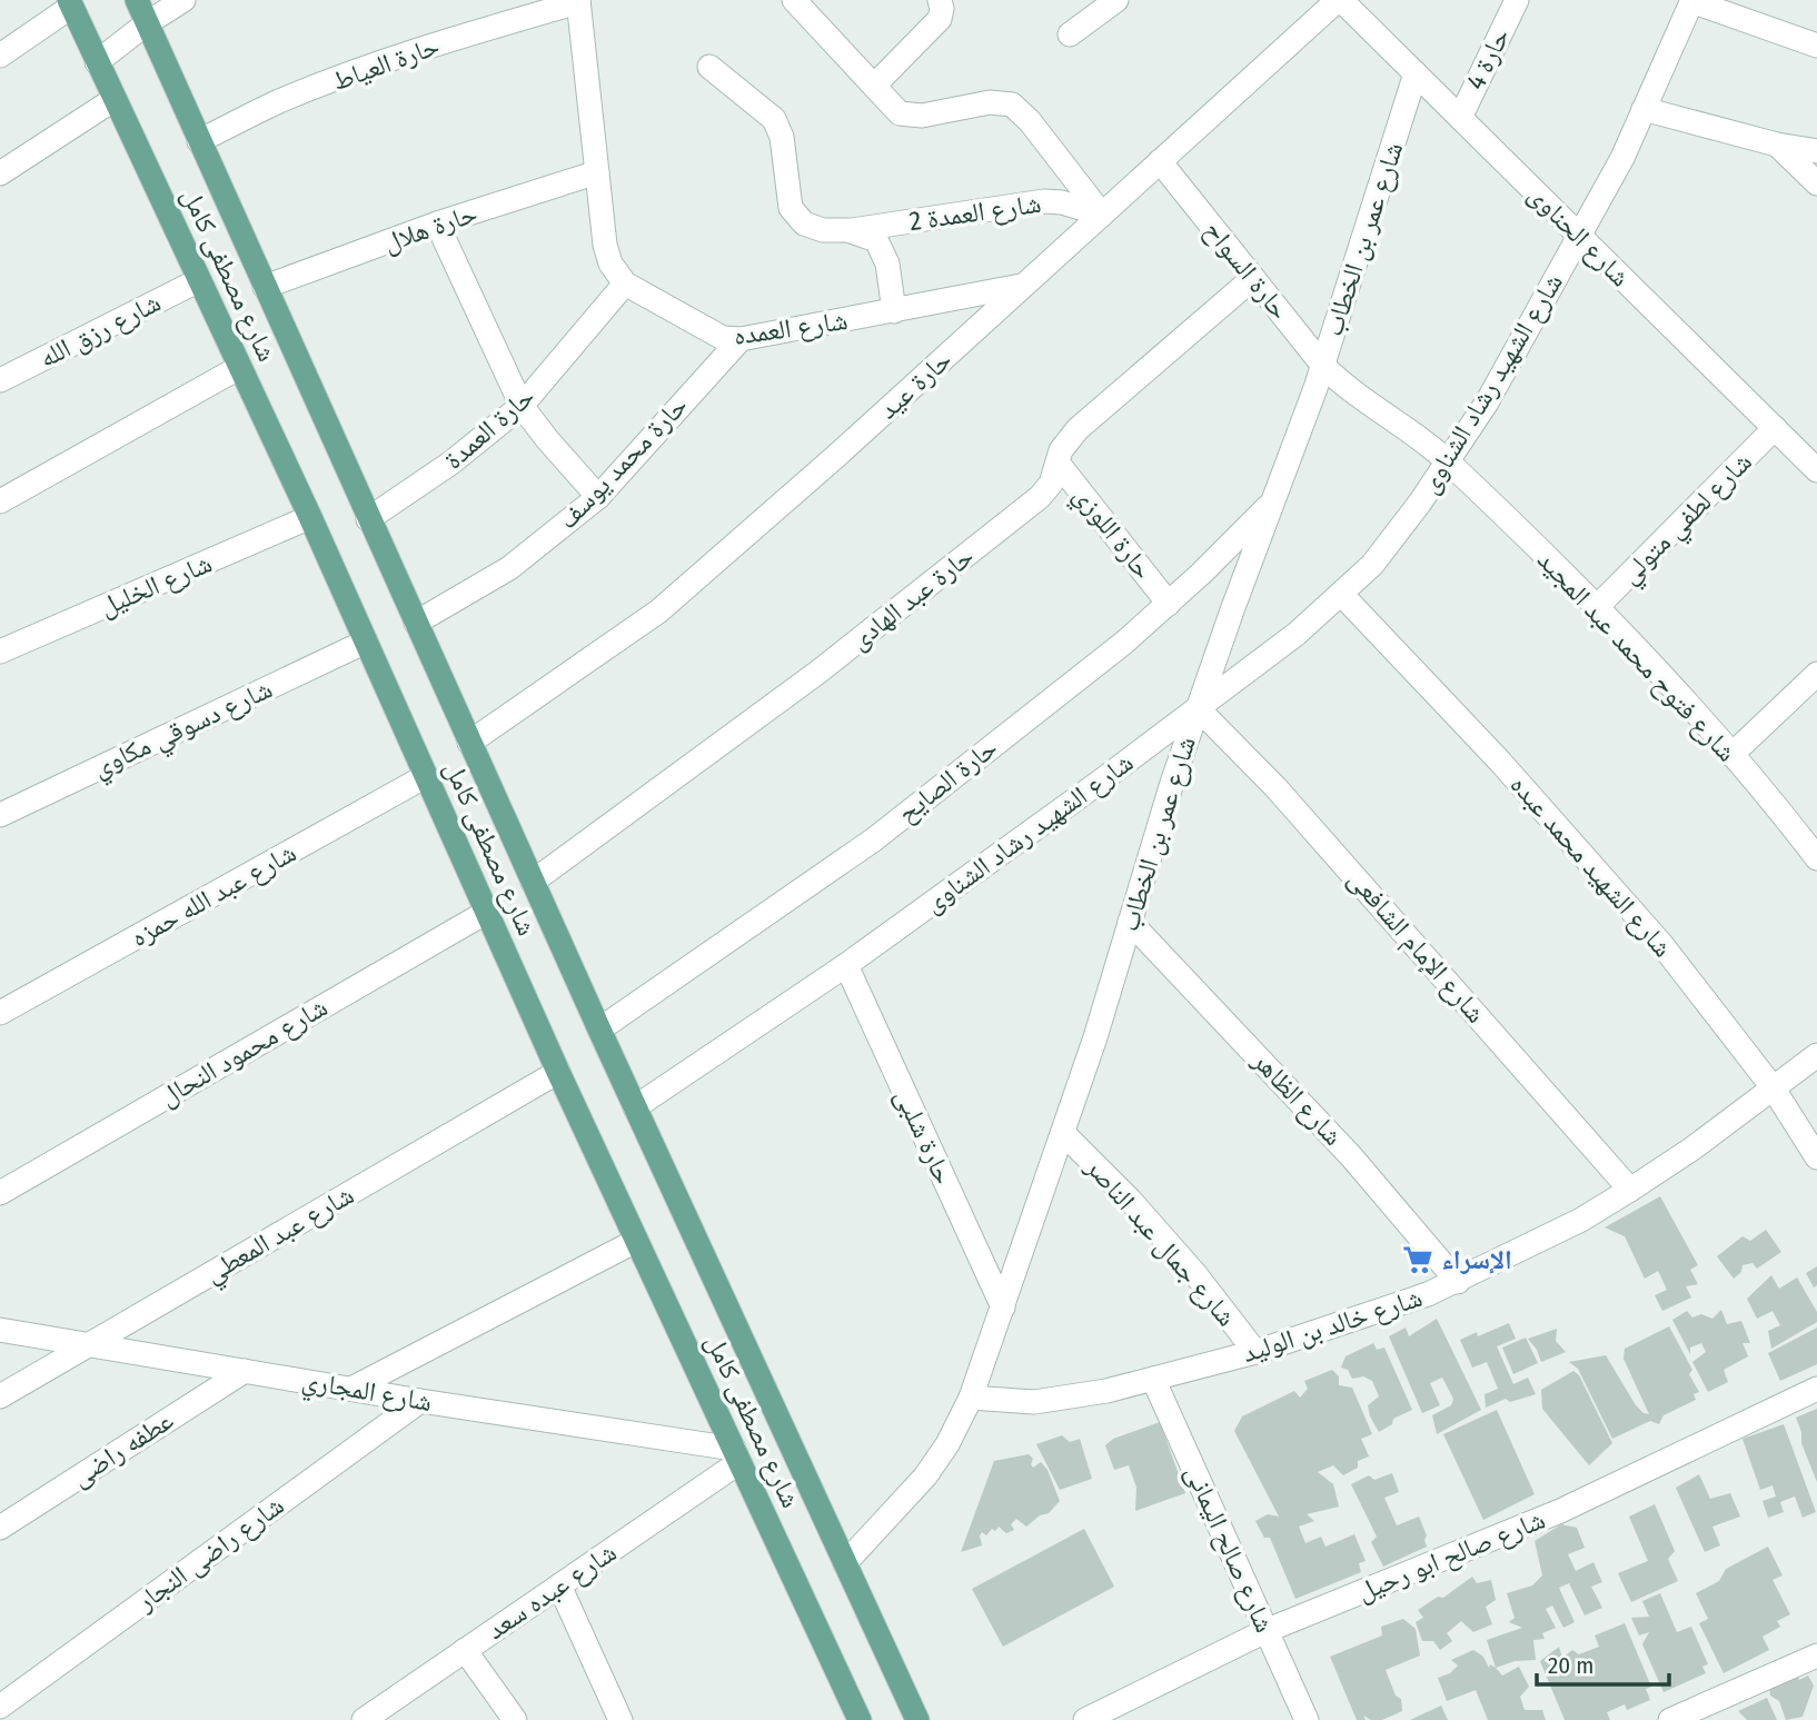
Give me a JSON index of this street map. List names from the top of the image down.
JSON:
{
  "streets": {
    "main road": ["شارع مصطفى كامل"],
    "street": [
      "حارة 4",
      "حارة العياط",
      "شارع العمدة 2",
      "حارة هلال",
      "شارع الحناوى",
      "شارع عمر بن الخطاب",
      "حارة السواح",
      "شارع العمده",
      "شارع رزق الله",
      "شارع الشهيد رشاد الشناوى",
      "حارة عيد",
      "حارة العمدة",
      "حارة محمد يوسف",
      "شارع لطفي متولي",
      "حارة اللوزي",
      "شارع الخليل",
      "حارة عبد الهادى",
      "شارع فتوح محمد عبد المجيد",
      "شارع دسوقي مكاوي",
      "حارة الصايح",
      "شارع الشهيد محمد عبده",
      "شارع عبد الله حمزه",
      "شارع الإمام الشافعى",
      "شارع محمود النحال",
      "شارع الظاهر",
      "حارة شلبى",
      "شارع عبد المعطي",
      "شارع جمال عبد الناصر",
      "شارع خالد بن الوليد",
      "شارع المجاري",
      "عطفه راضى",
      "شارع صالح اليمانى",
      "شارع راضى النجار",
      "شارع صالح ابو رحيل",
      "شارع عبده سعد"
    ]
  },
  "crossings": [
    ["حارة 4", "شارع الحناوى"],
    ["حارة العياط", "شارع مصطفى كامل"],
    ["شارع العمدة 2", "حارة عيد"],
    ["حارة هلال", "شارع مصطفى كامل"],
    ["شارع الحناوى", "شارع عمر بن الخطاب"],
    ["شارع الحناوى", "شارع الشهيد رشاد الشناوى"],
    ["شارع الحناوى", "حارة عيد"],
    ["شارع الحناوى", "شارع لطفي متولي"],
    ["شارع عمر بن الخطاب", "حارة السواح"],
    ["شارع عمر بن الخطاب", "شارع مصطفى كامل"],
    ["شارع عمر بن الخطاب", "شارع الشهيد رشاد الشناوى"],
    ["شارع عمر بن الخطاب", "حارة الصايح"],
    ["شارع عمر بن الخطاب", "شارع الإمام الشافعى"],
    ["شارع عمر بن الخطاب", "شارع الظاهر"],
    ["شارع عمر بن الخطاب", "حارة شلبى"],
    ["شارع عمر بن الخطاب", "شارع جمال عبد الناصر"],
    ["شارع عمر بن الخطاب", "شارع خالد بن الوليد"],
    ["حارة السواح", "شارع الشهيد رشاد الشناوى"],
    ["حارة السواح", "حارة عيد"],
    ["حارة السواح", "حارة عبد الهادى"],
    ["حارة السواح", "شارع فتوح محمد عبد المجيد"],
    ["شارع مصطفى كامل", "شارع رزق الله"],
    ["شارع مصطفى كامل", "شارع الشهيد رشاد الشناوى"],
    ["شارع مصطفى كامل", "حارة عيد"],
    ["شارع مصطفى كامل", "حارة العمدة"],
    ["شارع مصطفى كامل", "حارة محمد يوسف"],
    ["شارع مصطفى كامل", "شارع الخليل"],
    ["شارع مصطفى كامل", "حارة عبد الهادى"],
    ["شارع مصطفى كامل", "شارع دسوقي مكاوي"],
    ["شارع مصطفى كامل", "حارة الصايح"],
    ["شارع مصطفى كامل", "شارع عبد الله حمزه"],
    ["شارع مصطفى كامل", "شارع محمود النحال"],
    ["شارع مصطفى كامل", "شارع عبد المعطي"],
    ["شارع مصطفى كامل", "شارع المجاري"],
    ["شارع مصطفى كامل", "شارع عبده سعد"],
    ["شارع العمده", "حارة عيد"],
    ["شارع العمده", "حارة العمدة"],
    ["شارع العمده", "حارة محمد يوسف"],
    ["شارع الشهيد رشاد الشناوى", "شارع فتوح محمد عبد المجيد"],
    ["شارع الشهيد رشاد الشناوى", "شارع الشهيد محمد عبده"],
    ["شارع الشهيد رشاد الشناوى", "شارع الإمام الشافعى"],
    ["شارع الشهيد رشاد الشناوى", "حارة شلبى"],
    ["شارع لطفي متولي", "شارع فتوح محمد عبد المجيد"],
    ["حارة اللوزي", "حارة عبد الهادى"],
    ["حارة اللوزي", "حارة الصايح"],
    ["شارع الشهيد محمد عبده", "شارع خالد بن الوليد"],
    ["شارع الإمام الشافعى", "شارع خالد بن الوليد"],
    ["شارع الظاهر", "شارع خالد بن الوليد"],
    ["شارع عبد المعطي", "شارع المجاري"],
    ["شارع جمال عبد الناصر", "شارع خالد بن الوليد"],
    ["شارع خالد بن الوليد", "شارع صالح اليمانى"],
    ["شارع المجاري", "عطفه راضى"],
    ["شارع المجاري", "شارع راضى النجار"],
    ["شارع المجاري", "شارع عبده سعد"],
    ["شارع صالح اليمانى", "شارع صالح ابو رحيل"]
  ],
  "places": {
    "supermarket": ["الإسراء"]
  },
  "scale_bar": "20 m"
}
